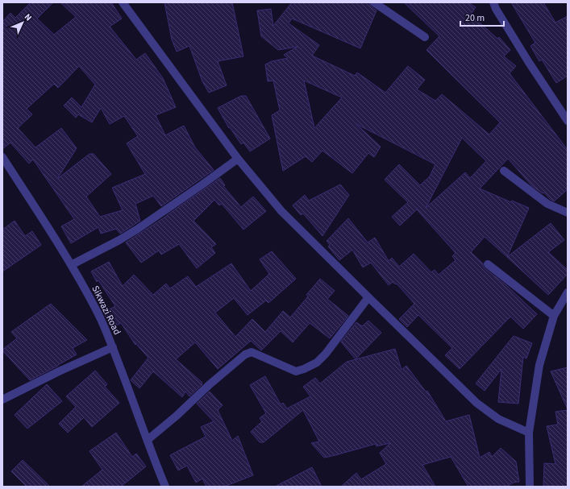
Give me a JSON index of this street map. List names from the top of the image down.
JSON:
{
  "streets": {
    "street": ["Sikwazi Road"]
  },
  "scale_bar": "20 m",
  "north": "top right"
}
